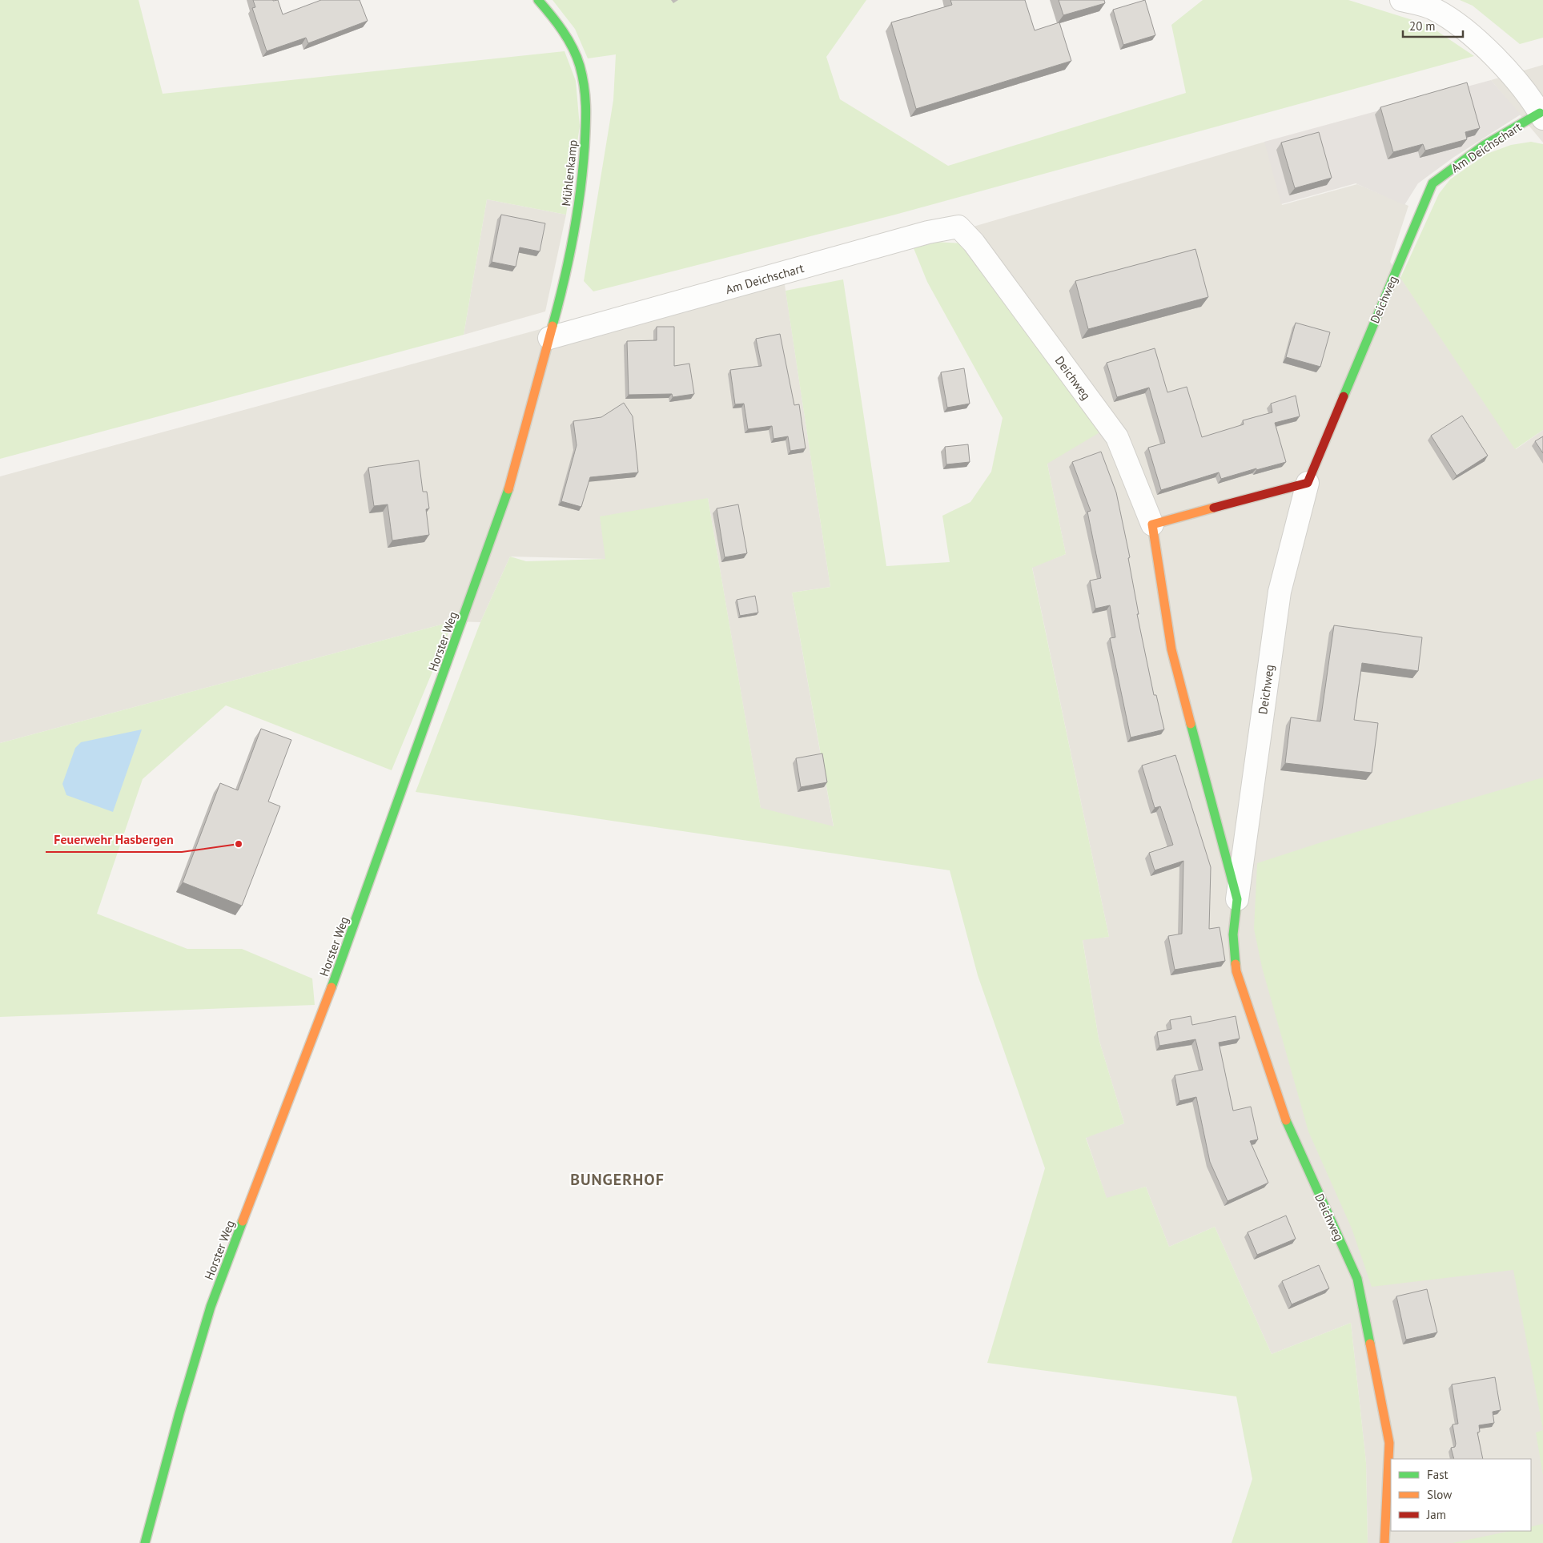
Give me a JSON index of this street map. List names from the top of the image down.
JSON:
{
  "streets": {
    "street": [
      "Am Deichschart",
      "Mühlenkamp",
      "Deichweg",
      "Horster Weg"
    ]
  },
  "crossings": [
    ["Am Deichschart", "Mühlenkamp"],
    ["Am Deichschart", "Deichweg"],
    ["Am Deichschart", "Horster Weg"],
    ["Mühlenkamp", "Horster Weg"]
  ],
  "districts": ["BUNGERHOF"],
  "places": ["Feuerwehr Hasbergen"],
  "legend": ["Fast", "Slow", "Jam"],
  "scale_bar": "20 m"
}
